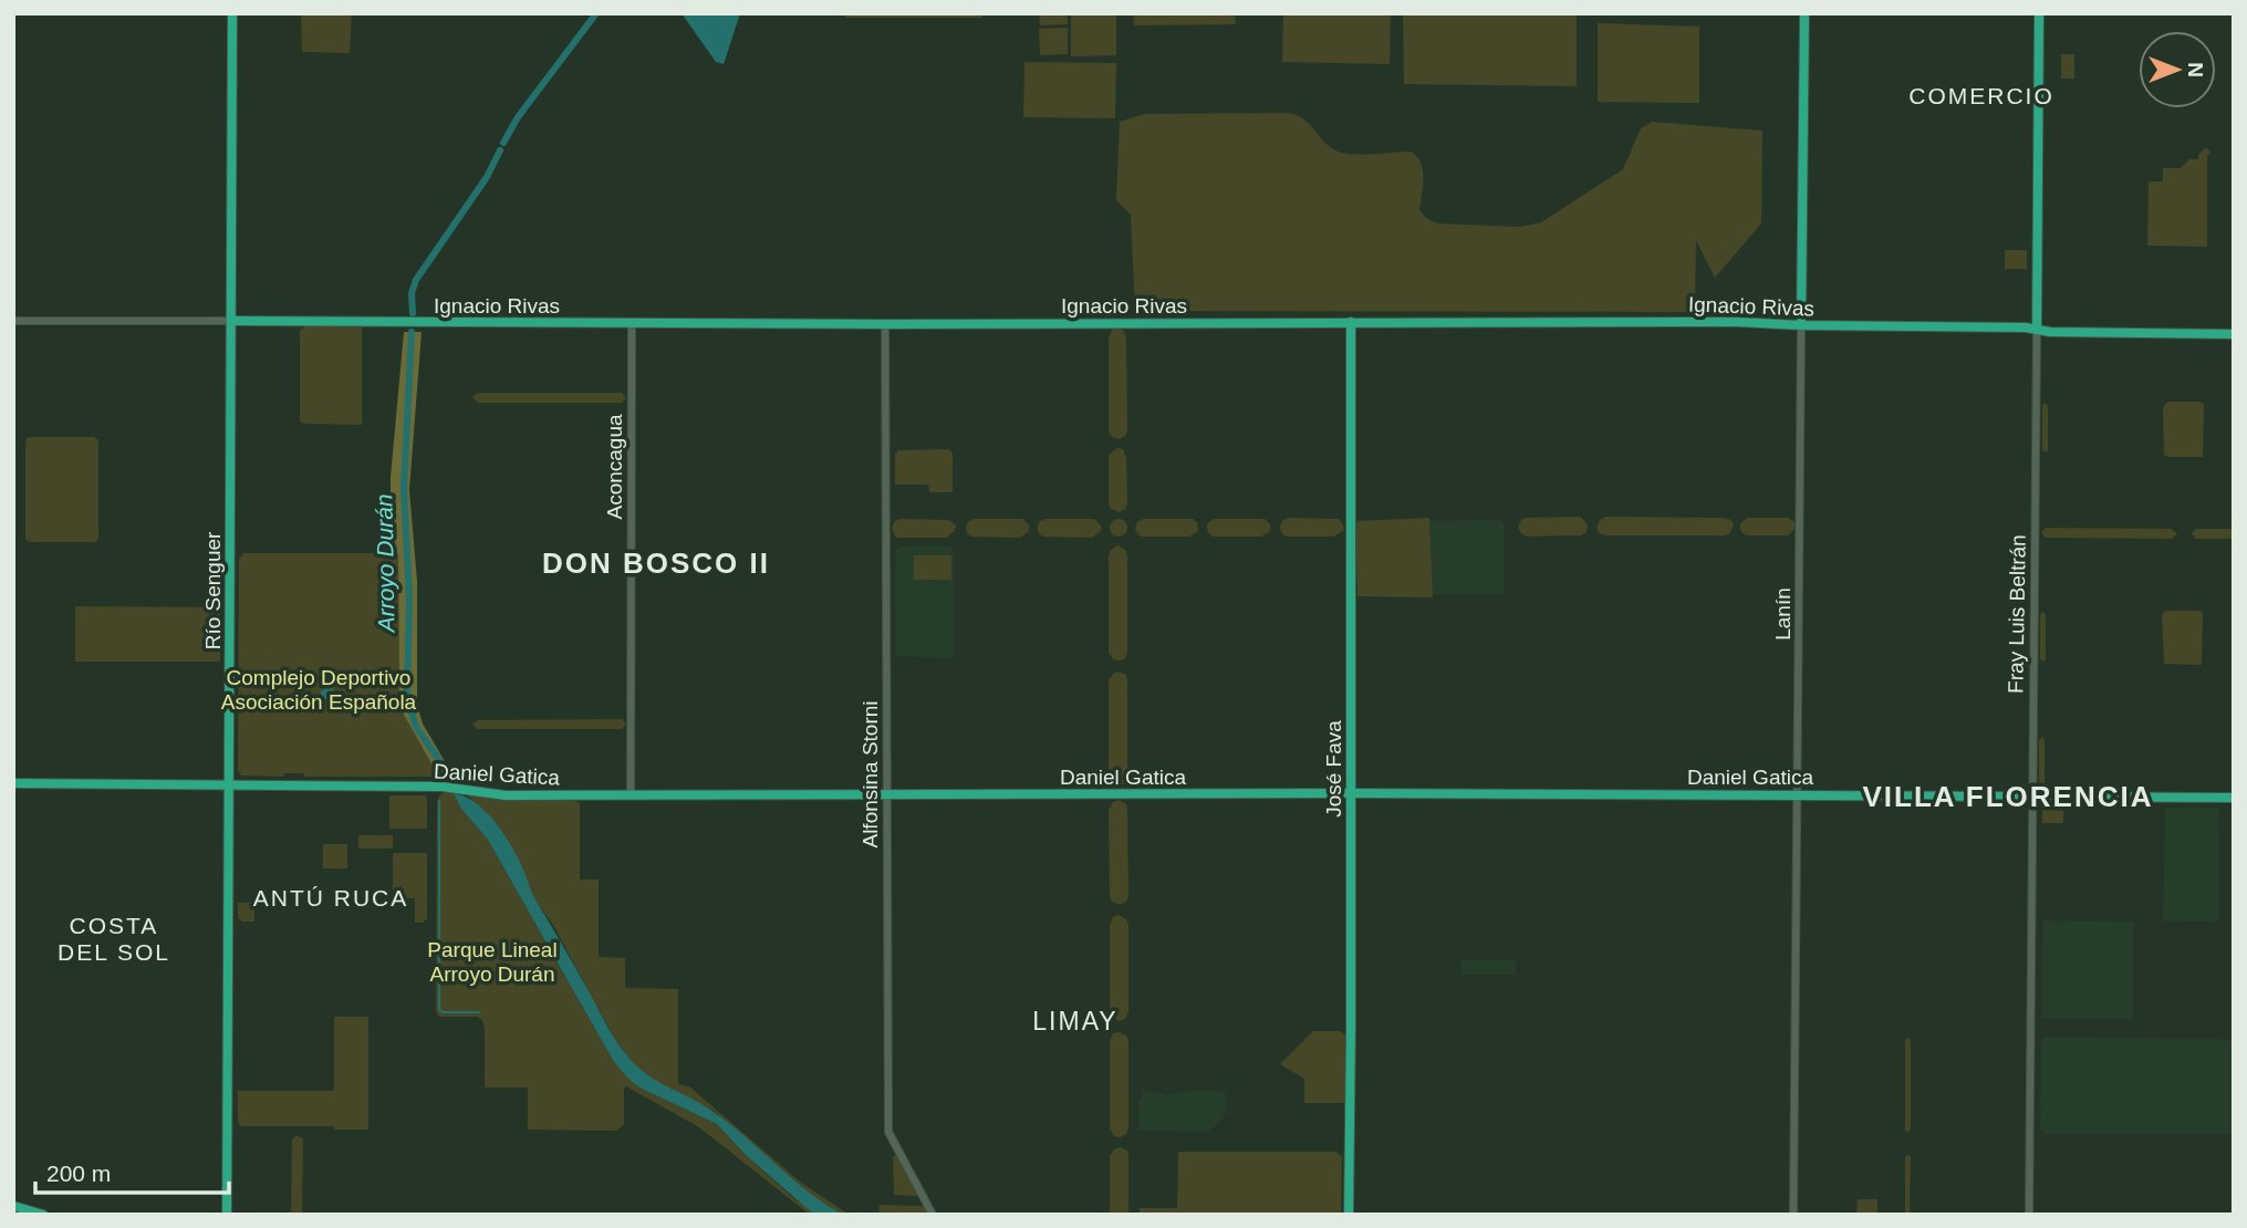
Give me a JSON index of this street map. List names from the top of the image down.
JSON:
{
  "streets": {
    "main road": [
      "Ignacio Rivas",
      "Río Senguer",
      "Lanín",
      "Fray Luis Beltrán",
      "José Fava",
      "Daniel Gatica"
    ],
    "street": ["Aconcagua", "Alfonsina Storni"]
  },
  "crossings": [
    ["Ignacio Rivas", "Aconcagua"],
    ["Ignacio Rivas", "Río Senguer"],
    ["Ignacio Rivas", "Lanín"],
    ["Ignacio Rivas", "Fray Luis Beltrán"],
    ["Ignacio Rivas", "José Fava"],
    ["Ignacio Rivas", "Alfonsina Storni"],
    ["Aconcagua", "Daniel Gatica"],
    ["Río Senguer", "Daniel Gatica"],
    ["Lanín", "Daniel Gatica"],
    ["Fray Luis Beltrán", "Daniel Gatica"],
    ["José Fava", "Daniel Gatica"],
    ["Daniel Gatica", "Alfonsina Storni"]
  ],
  "districts": [
    "COMERCIO",
    "DON BOSCO II",
    "VILLA FLORENCIA",
    "ANTÚ RUCA",
    "COSTA DEL SOL",
    "LIMAY"
  ],
  "water": ["Arroyo Durán"],
  "parks": ["Complejo Deportivo Asociación Española", "Parque Lineal Arroyo Durán"],
  "scale_bar": "200 m",
  "north": "right"
}
